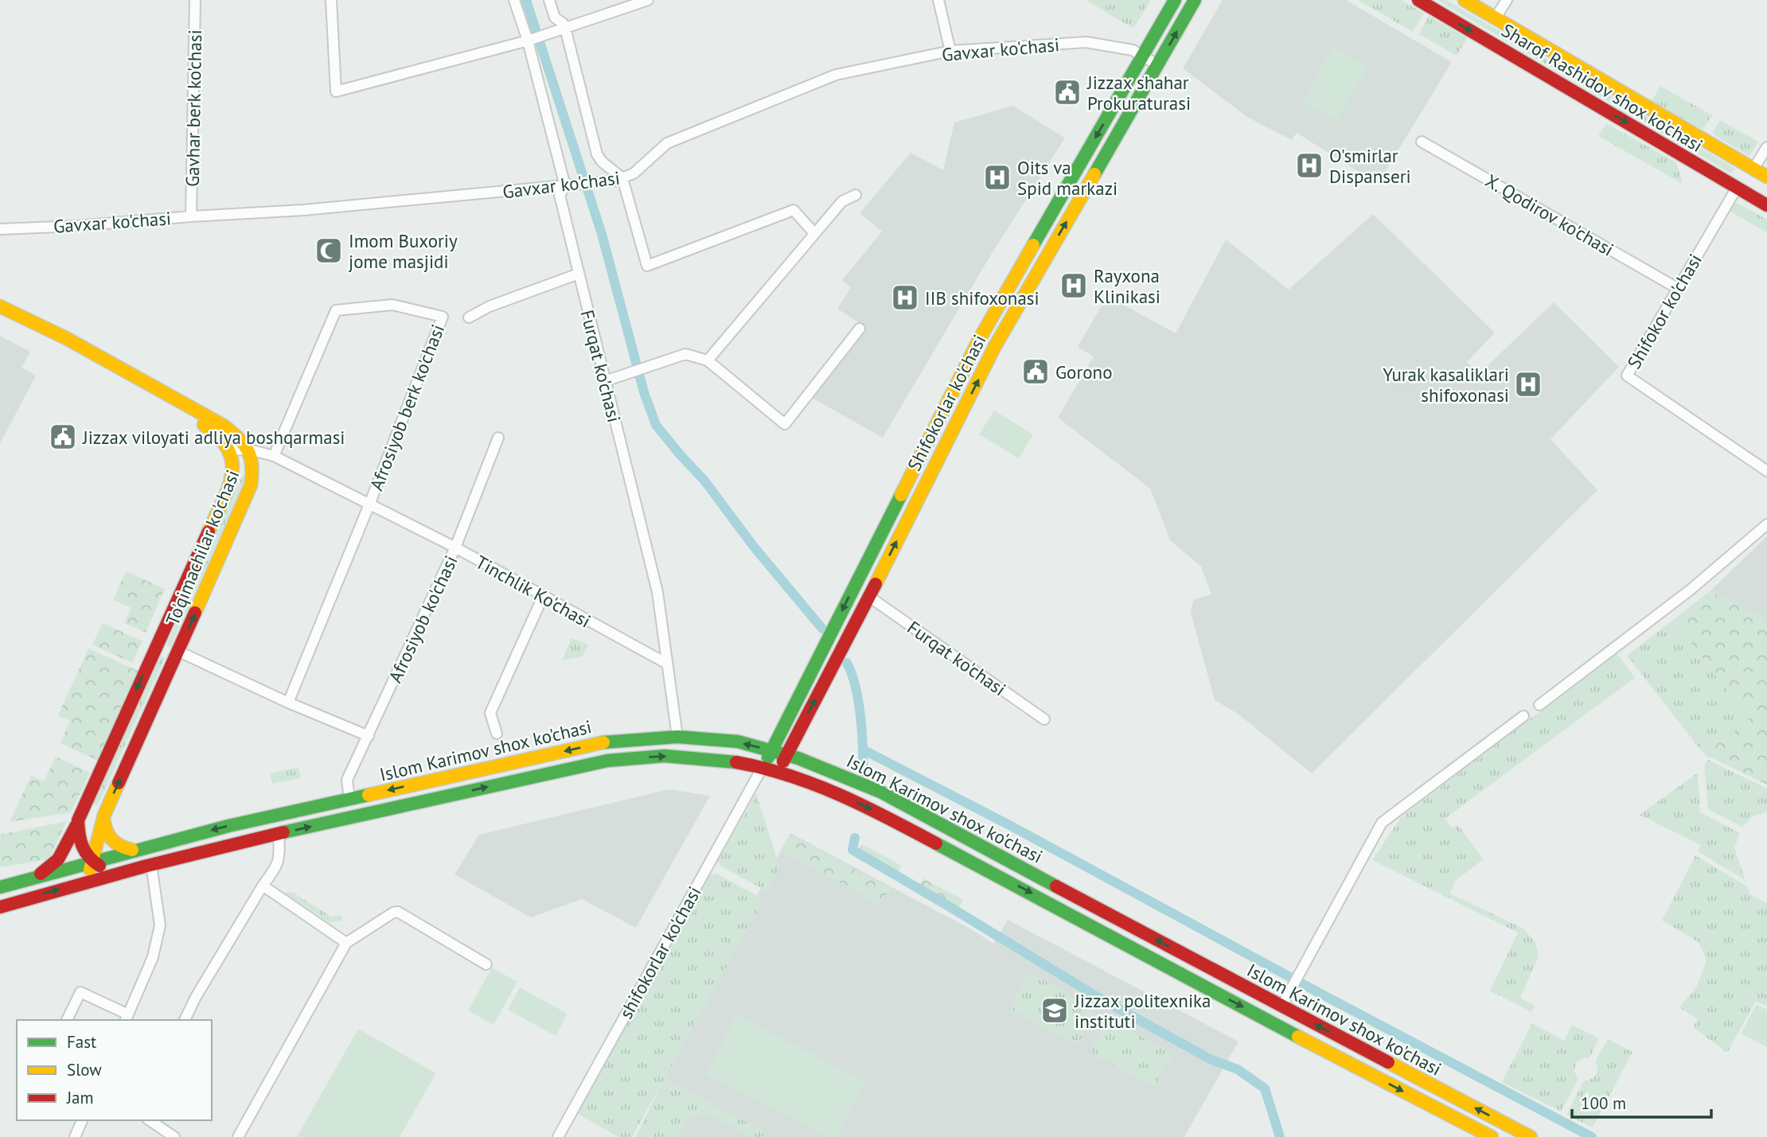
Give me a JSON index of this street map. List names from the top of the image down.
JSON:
{
  "streets": {
    "main road": [
      "Sharof Rashidov shox ko'chasi",
      "Shifokorlar ko'chasi",
      "To'qimachilar ko'chasi",
      "Islom Karimov shox ko'chasi"
    ],
    "street": [
      "Gavxar ko'chasi",
      "Gavhar berk ko'chasi",
      "X. Qodirov ko'chasi",
      "Shifokor ko'chasi",
      "Furqat ko'chasi",
      "Afrosiyob berk ko'chasi",
      "Tinchlik Ko'chasi",
      "Afrosiyob ko'chasi",
      "shifokorlar ko'chasi"
    ]
  },
  "crossings": [
    ["Gavxar ko'chasi", "Gavhar berk ko'chasi"],
    ["Gavxar ko'chasi", "Furqat ko'chasi"],
    ["Gavxar ko'chasi", "Shifokorlar ko'chasi"],
    ["Sharof Rashidov shox ko'chasi", "Shifokor ko'chasi"],
    ["X. Qodirov ko'chasi", "Shifokor ko'chasi"],
    ["Furqat ko'chasi", "Shifokorlar ko'chasi"],
    ["Furqat ko'chasi", "Tinchlik Ko'chasi"],
    ["Furqat ko'chasi", "Islom Karimov shox ko'chasi"],
    ["Shifokorlar ko'chasi", "Islom Karimov shox ko'chasi"],
    ["Shifokorlar ko'chasi", "shifokorlar ko'chasi"],
    ["Afrosiyob berk ko'chasi", "Tinchlik Ko'chasi"],
    ["To'qimachilar ko'chasi", "Islom Karimov shox ko'chasi"],
    ["Tinchlik Ko'chasi", "Afrosiyob ko'chasi"],
    ["Afrosiyob ko'chasi", "Islom Karimov shox ko'chasi"],
    ["Islom Karimov shox ko'chasi", "shifokorlar ko'chasi"]
  ],
  "places": {
    "public building": ["Jizzax shahar Prokuraturasi", "Gorono", "Jizzax viloyati adliya boshqarmasi"],
    "hospital": [
      "O'smirlar Dispanseri",
      "Oits va Spid markazi",
      "Rayxona Klinikasi",
      "IIB shifoxonasi",
      "Yurak kasaliklari shifoxonasi"
    ],
    "mosque": ["Imom Buxoriy jome masjidi"],
    "school or university": ["Jizzax politexnika instituti"]
  },
  "legend": ["Fast", "Slow", "Jam"],
  "scale_bar": "100 m"
}
